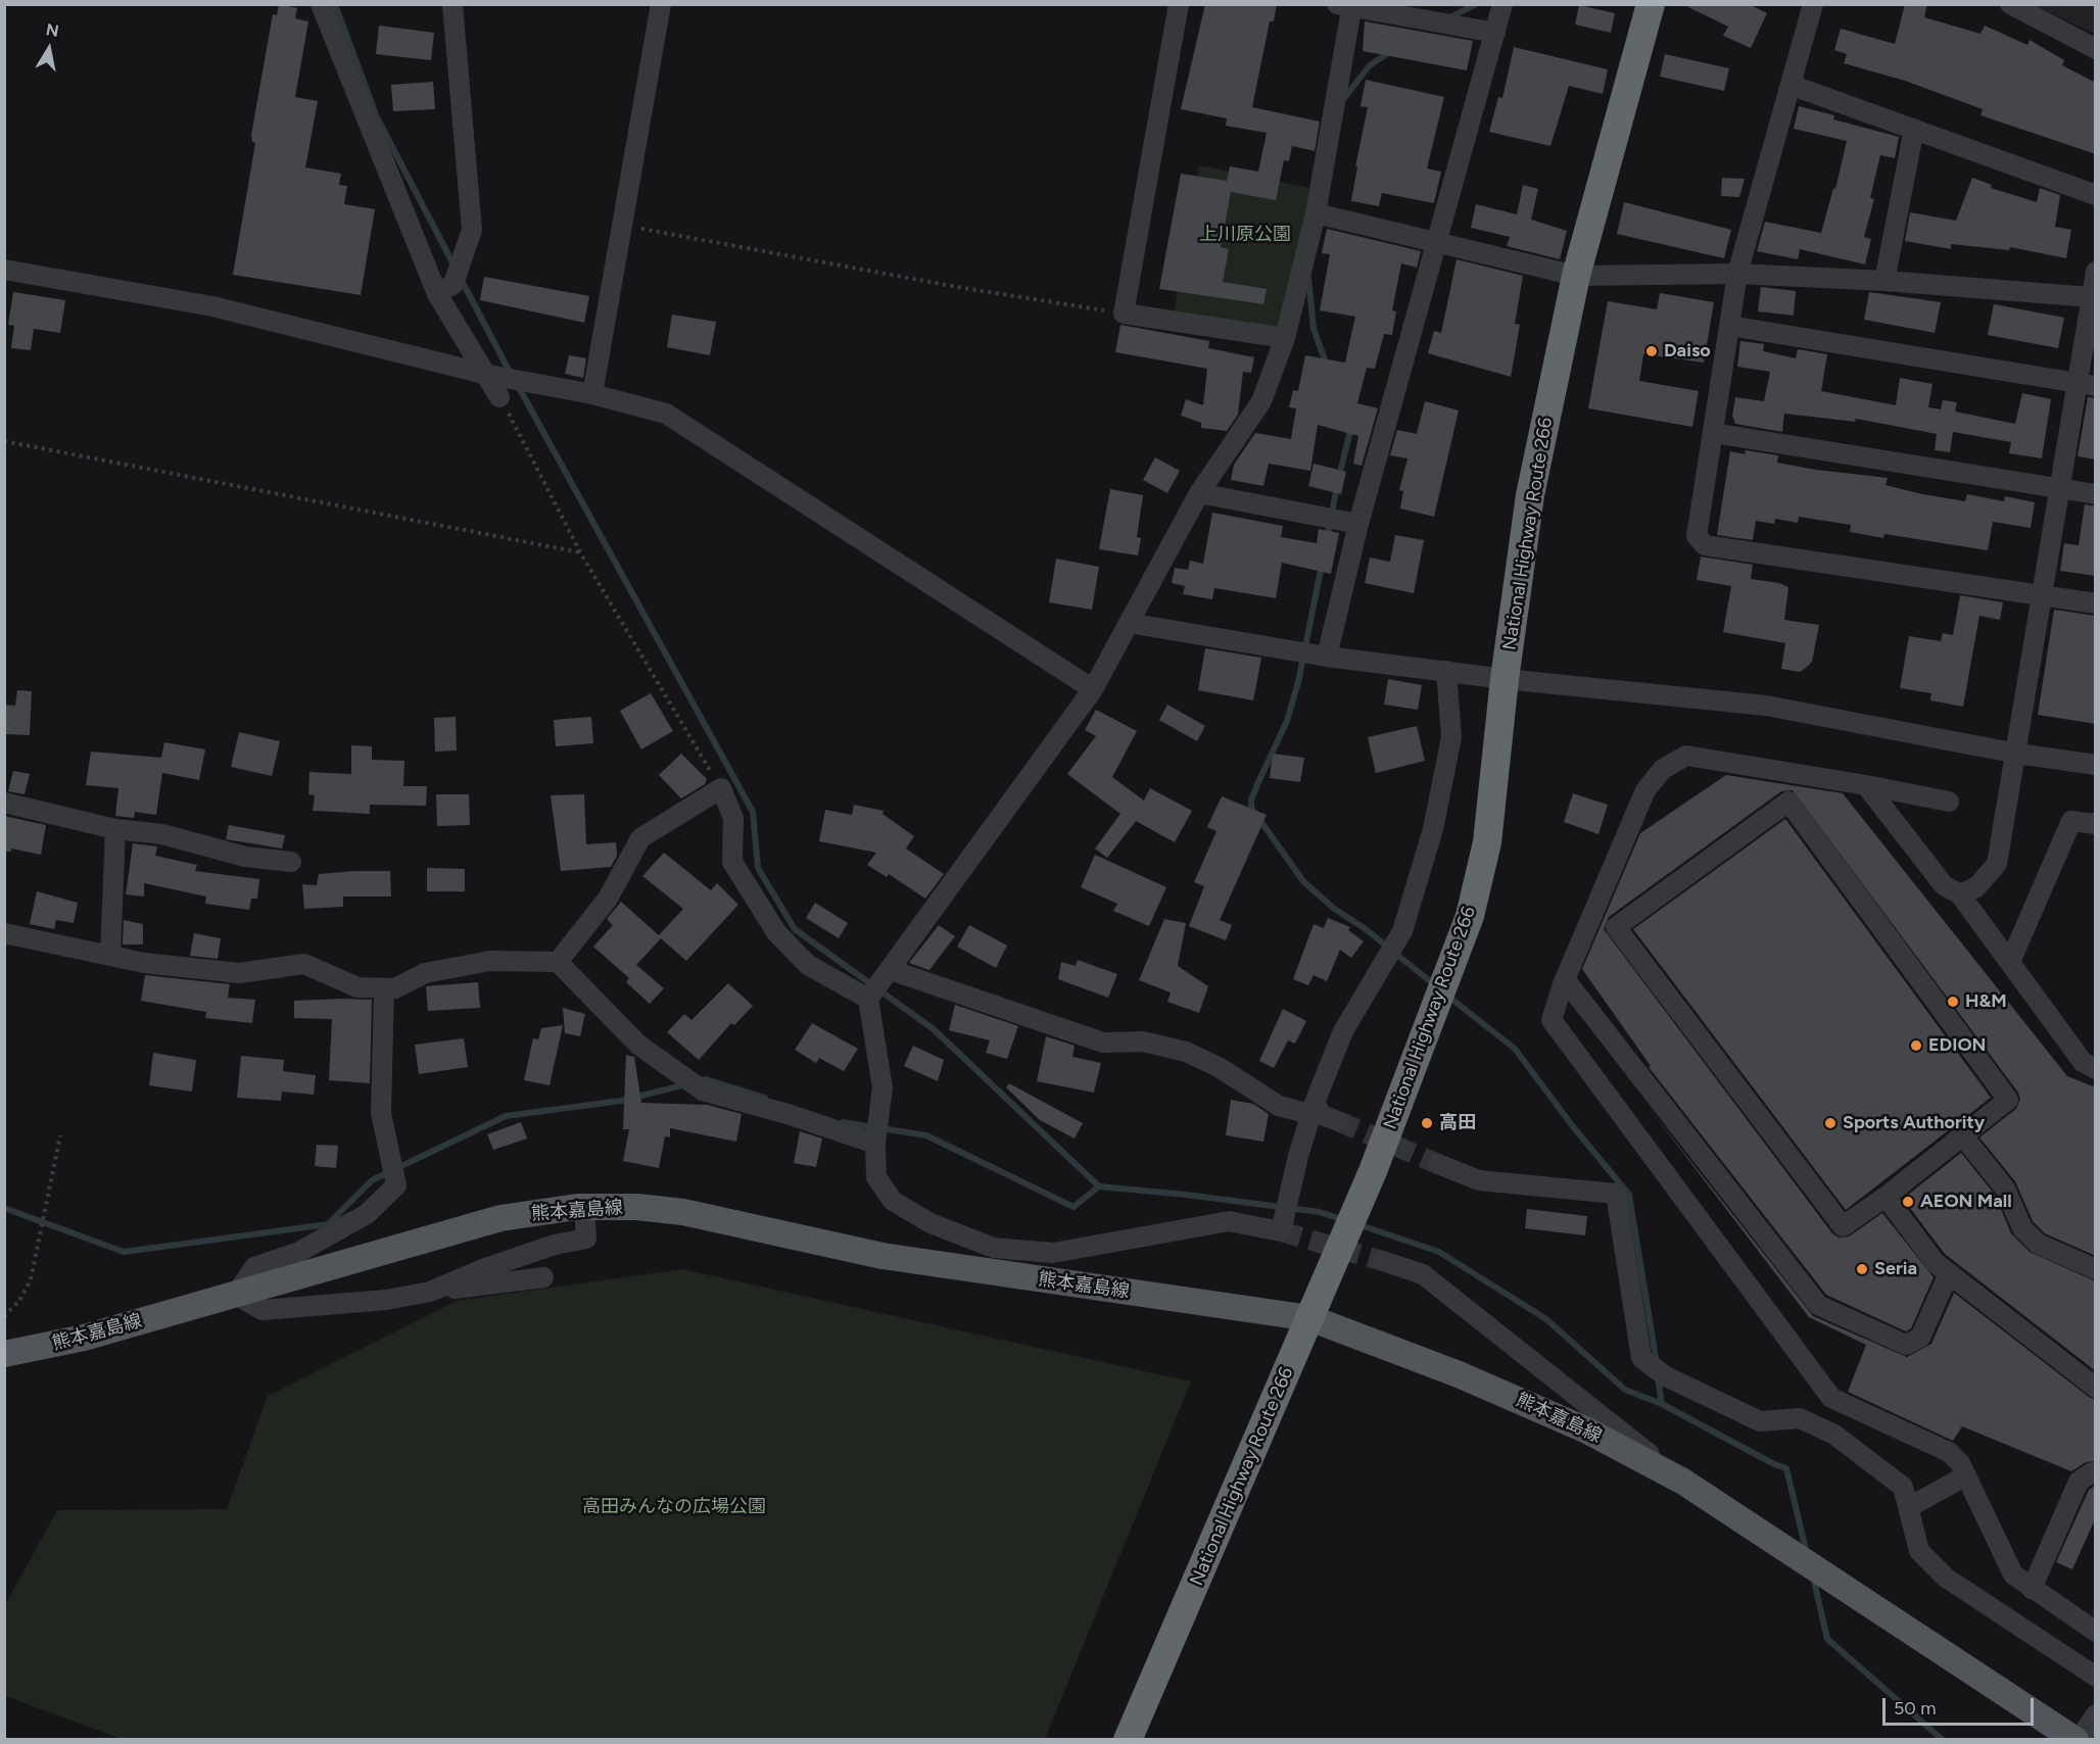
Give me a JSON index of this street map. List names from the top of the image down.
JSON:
{
  "streets": {
    "highway": ["National Highway Route 266"],
    "main road": ["熊本嘉島線"]
  },
  "crossings": [
    ["National Highway Route 266", "熊本嘉島線"]
  ],
  "parks": ["上川原公園", "高田みんなの広場公園"],
  "places": [
    "Daiso",
    "H&M",
    "EDION",
    "高田",
    "Sports Authority",
    "AEON Mall",
    "Seria"
  ],
  "scale_bar": "50 m",
  "north": "top"
}
